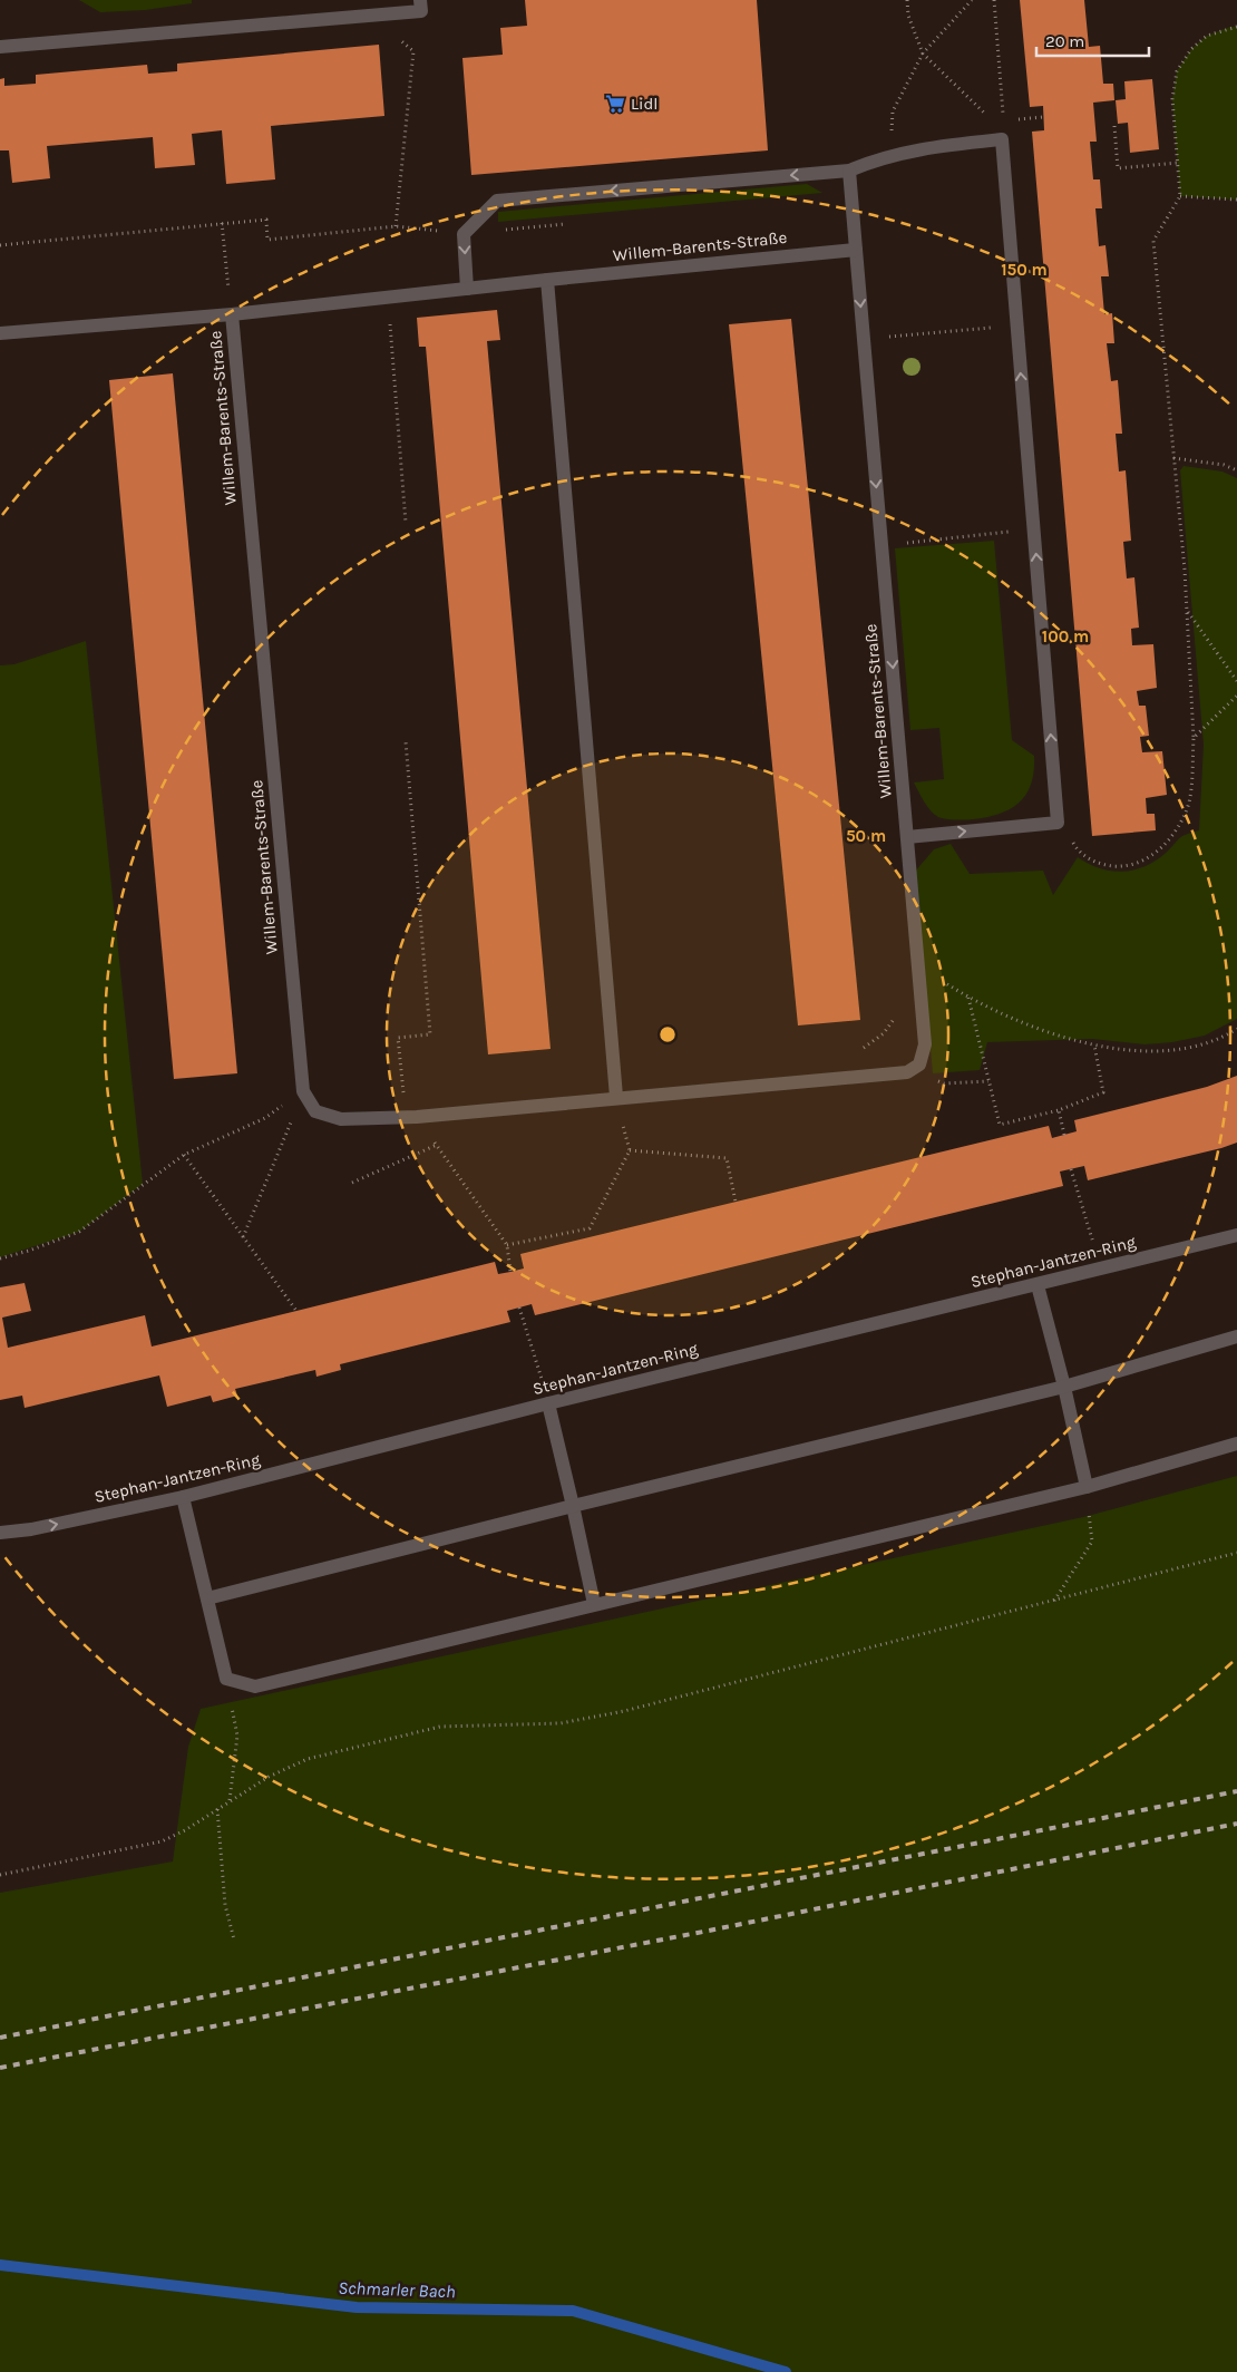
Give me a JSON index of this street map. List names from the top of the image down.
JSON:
{
  "streets": {
    "street": ["Willem-Barents-Straße", "Stephan-Jantzen-Ring"]
  },
  "water": ["Schmarler Bach"],
  "places": {
    "supermarket": ["Lidl"]
  },
  "scale_bar": "20 m",
  "rings": ["150 m", "100 m", "50 m"]
}
